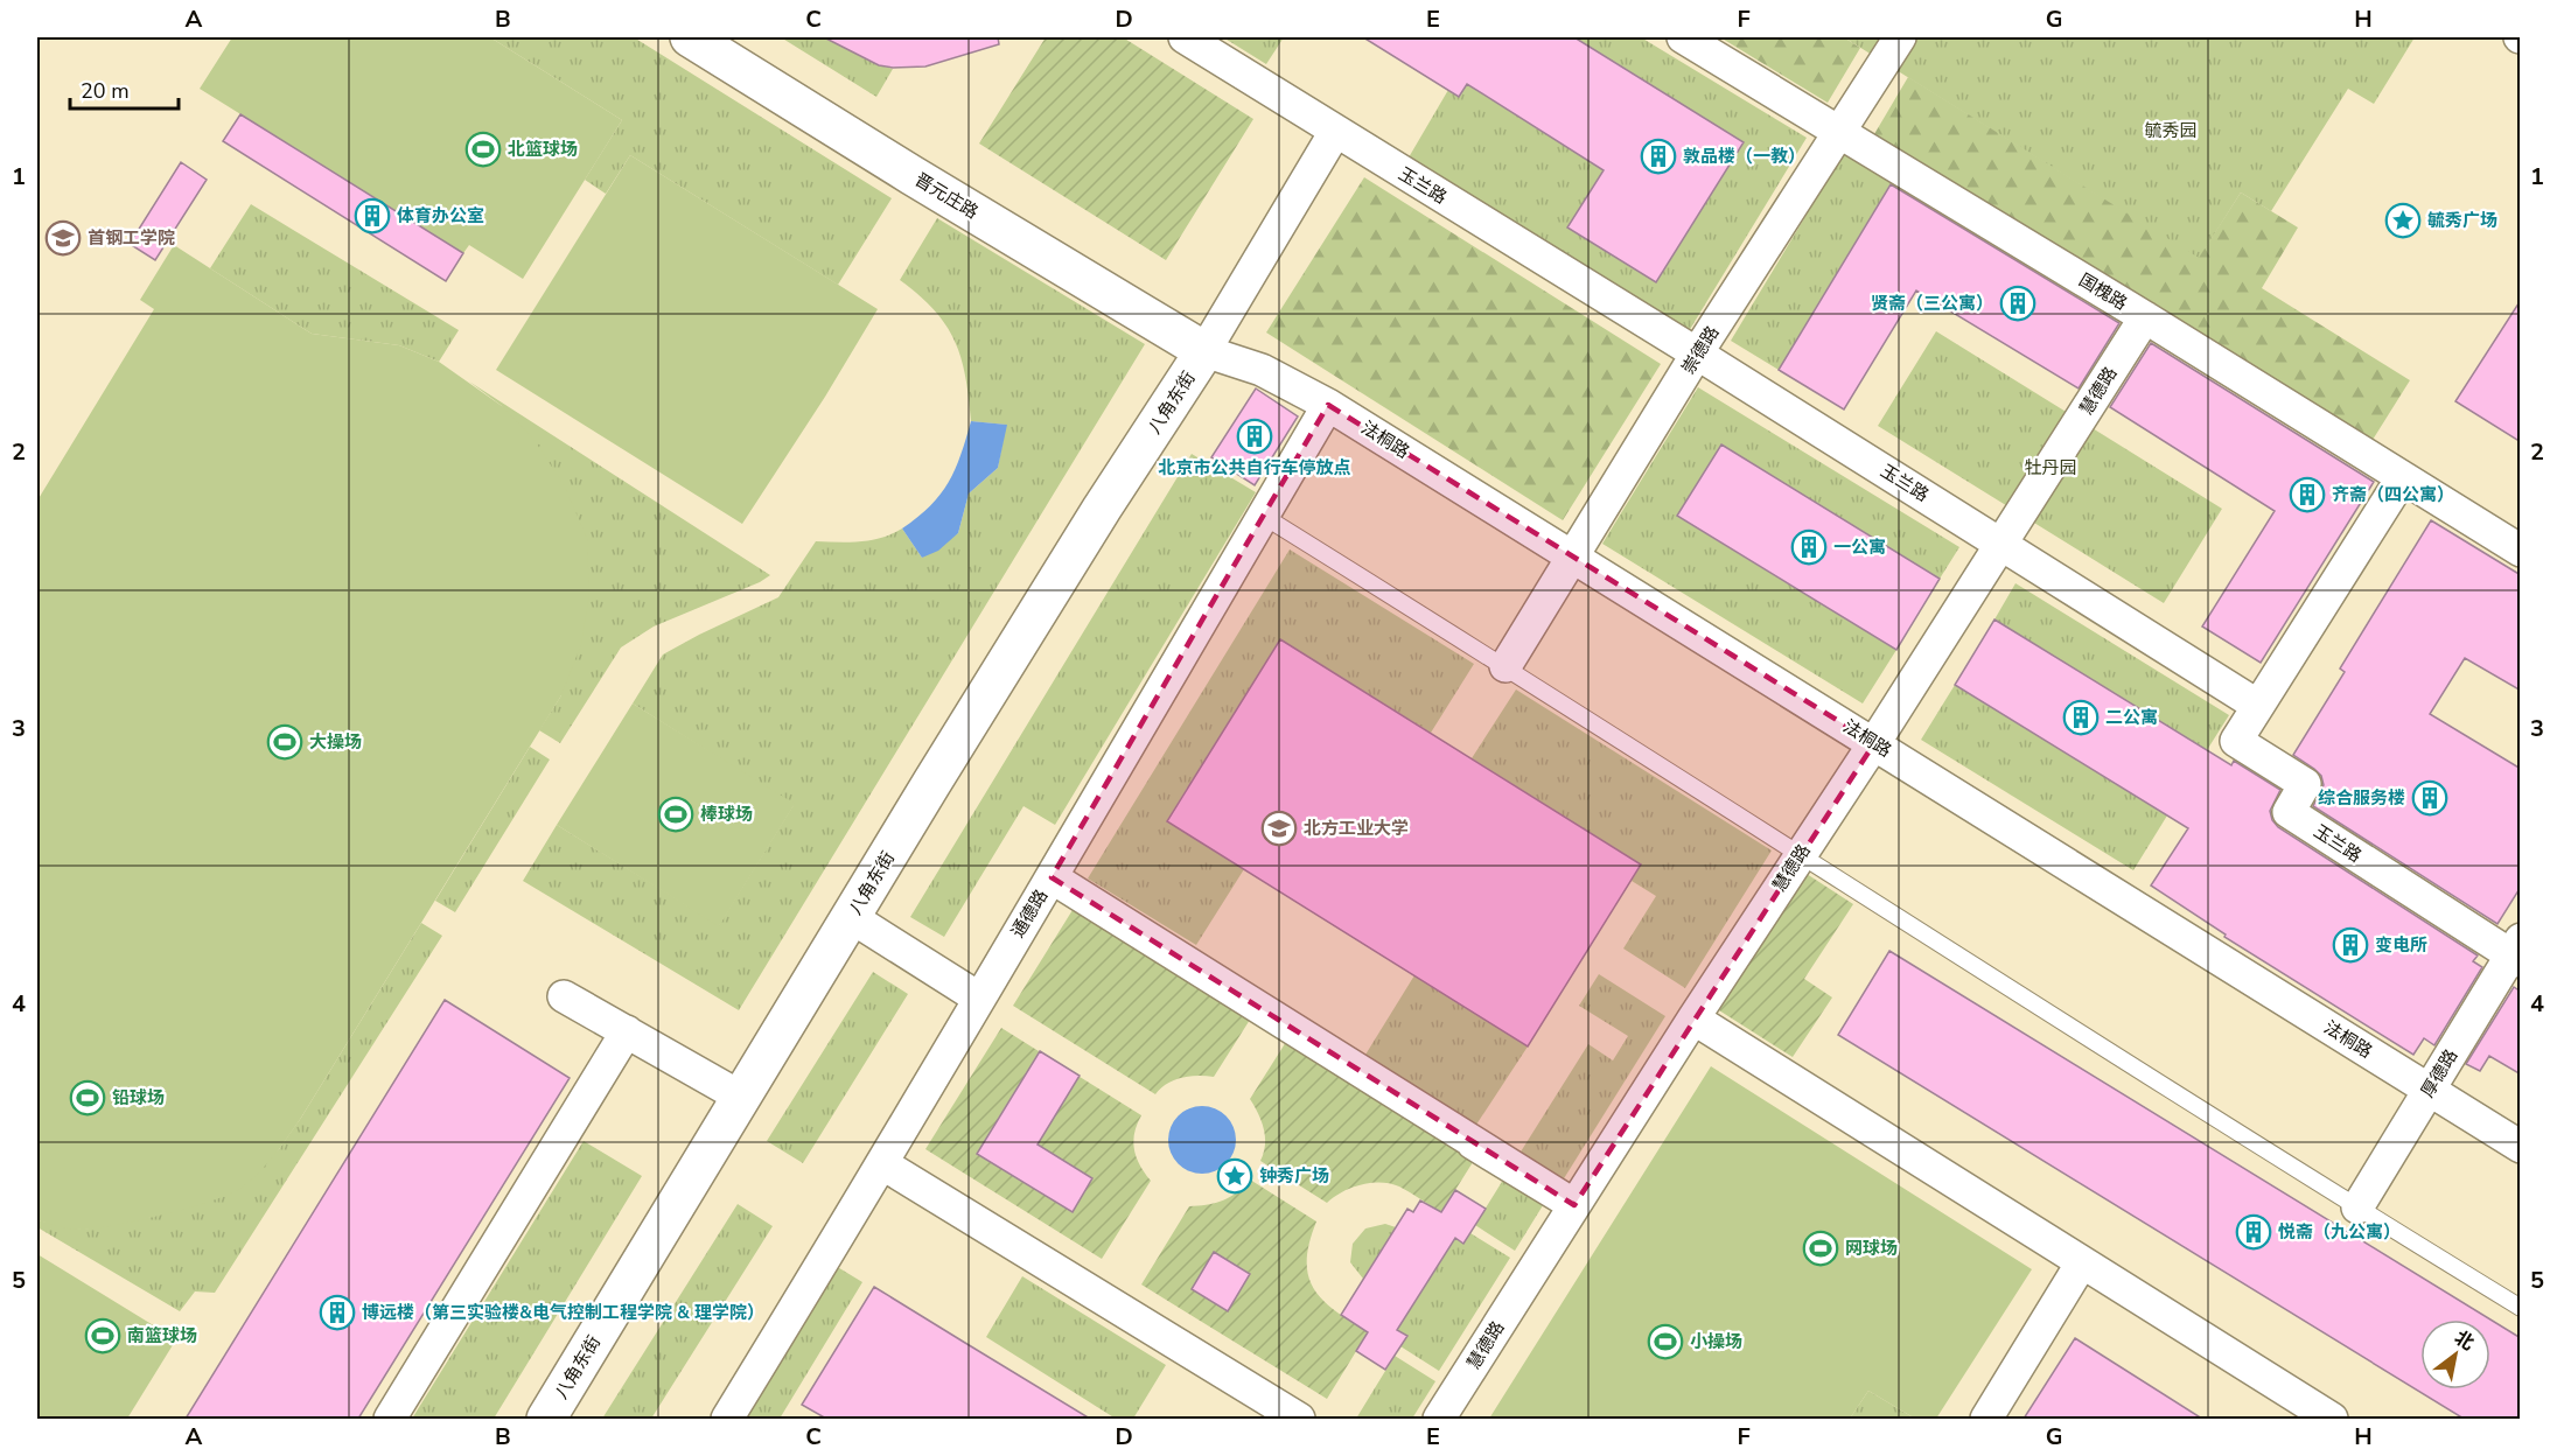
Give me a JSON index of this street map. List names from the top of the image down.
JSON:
{
  "streets": {
    "street": [
      "玉兰路",
      "晋元庄路",
      "国槐路",
      "崇德路",
      "慧德路",
      "八角东街",
      "法桐路",
      "通德路",
      "厚德路"
    ]
  },
  "crossings": [
    ["玉兰路", "崇德路"],
    ["玉兰路", "慧德路"],
    ["玉兰路", "厚德路"],
    ["晋元庄路", "八角东街"],
    ["晋元庄路", "法桐路"],
    ["国槐路", "崇德路"],
    ["国槐路", "慧德路"],
    ["崇德路", "法桐路"],
    ["慧德路", "法桐路"],
    ["八角东街", "法桐路"],
    ["法桐路", "通德路"],
    ["法桐路", "厚德路"]
  ],
  "parks": ["毓秀园", "牡丹园"],
  "places": {
    "sports": [
      "北篮球场",
      "大操场",
      "棒球场",
      "铅球场",
      "网球场",
      "南篮球场",
      "小操场"
    ],
    "building": [
      "敦品楼（一教）",
      "体育办公室",
      "贤斋（三公寓）",
      "北京市公共自行车停放点",
      "齐斋（四公寓）",
      "一公寓",
      "二公寓",
      "综合服务楼",
      "变电所",
      "悦斋（九公寓）",
      "博远楼（第三实验楼&电气控制工程学院 & 理学院）"
    ],
    "place": ["毓秀广场", "钟秀广场"],
    "school or university": ["首钢工学院", "北方工业大学"]
  },
  "scale_bar": "20 m",
  "north": "top right",
  "grid": {
    "columns": [
      "A",
      "B",
      "C",
      "D",
      "E",
      "F",
      "G",
      "H"
    ],
    "rows": [
      "1",
      "2",
      "3",
      "4",
      "5"
    ]
  }
}
